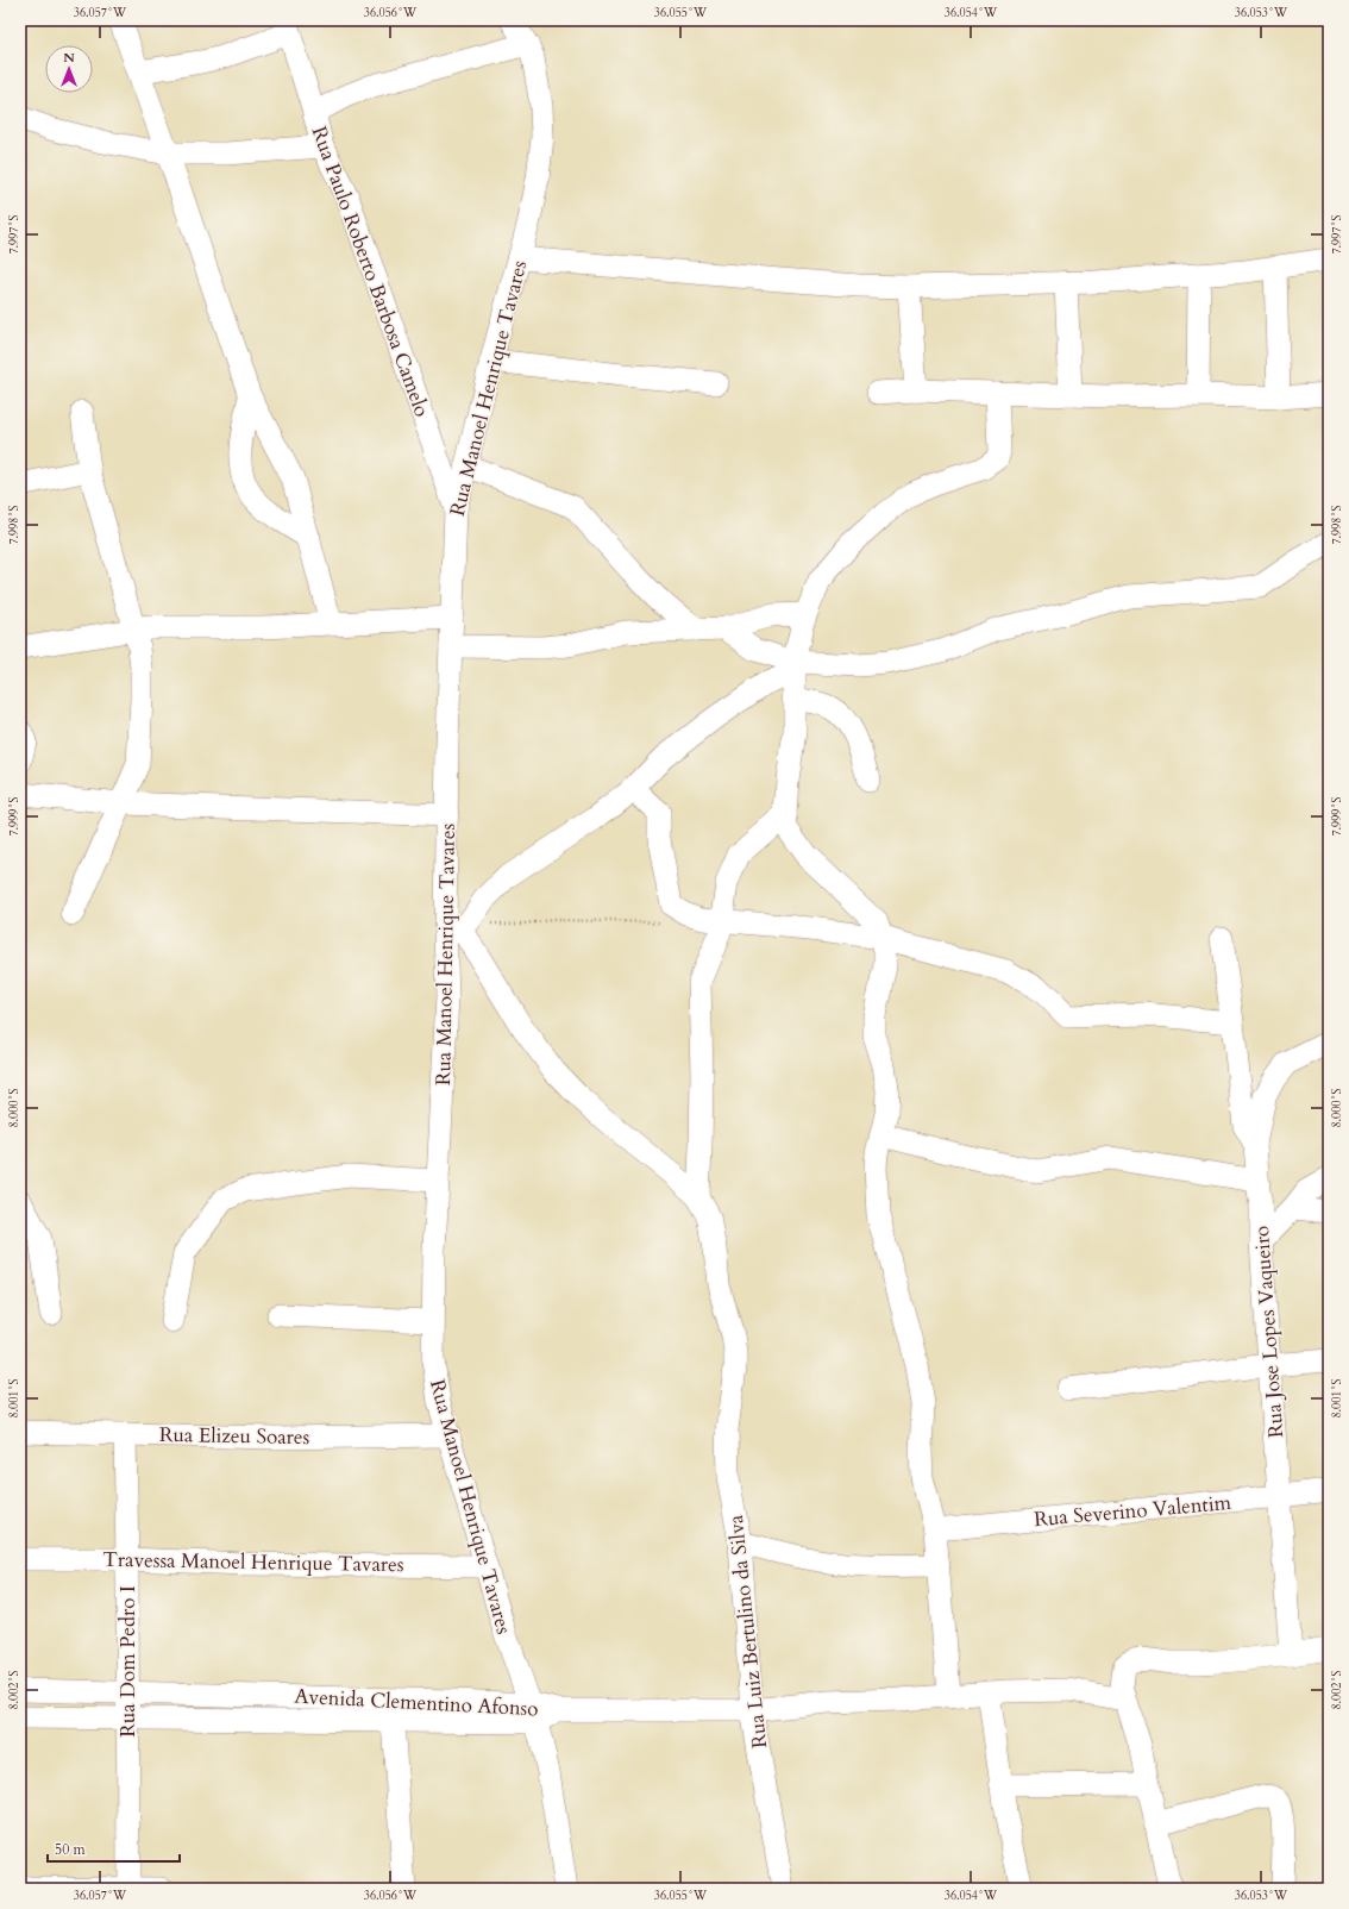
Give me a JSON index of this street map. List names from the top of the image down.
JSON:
{
  "streets": {
    "street": [
      "Rua Paulo Roberto Barbosa Camelo",
      "Rua Manoel Henrique Tavares",
      "Rua Jose Lopes Vaqueiro",
      "Rua Elizeu Soares",
      "Rua Severino Valentim",
      "Travessa Manoel Henrique Tavares",
      "Rua Luiz Bertulino da Silva",
      "Rua Dom Pedro I",
      "Avenida Clementino Afonso"
    ]
  },
  "crossings": [
    ["Rua Paulo Roberto Barbosa Camelo", "Rua Manoel Henrique Tavares"],
    ["Rua Manoel Henrique Tavares", "Rua Elizeu Soares"],
    ["Rua Manoel Henrique Tavares", "Travessa Manoel Henrique Tavares"],
    ["Rua Manoel Henrique Tavares", "Rua Luiz Bertulino da Silva"],
    ["Rua Manoel Henrique Tavares", "Avenida Clementino Afonso"],
    ["Rua Jose Lopes Vaqueiro", "Rua Severino Valentim"],
    ["Rua Elizeu Soares", "Rua Dom Pedro I"],
    ["Travessa Manoel Henrique Tavares", "Rua Dom Pedro I"],
    ["Rua Luiz Bertulino da Silva", "Avenida Clementino Afonso"],
    ["Rua Dom Pedro I", "Avenida Clementino Afonso"]
  ],
  "scale_bar": "50 m",
  "north": "top",
  "coordinates": [
    "36.057°W",
    "36.056°W",
    "36.055°W",
    "36.054°W",
    "36.053°W",
    "7.997°S",
    "7.998°S",
    "7.999°S",
    "8.000°S",
    "8.001°S",
    "8.002°S"
  ]
}
